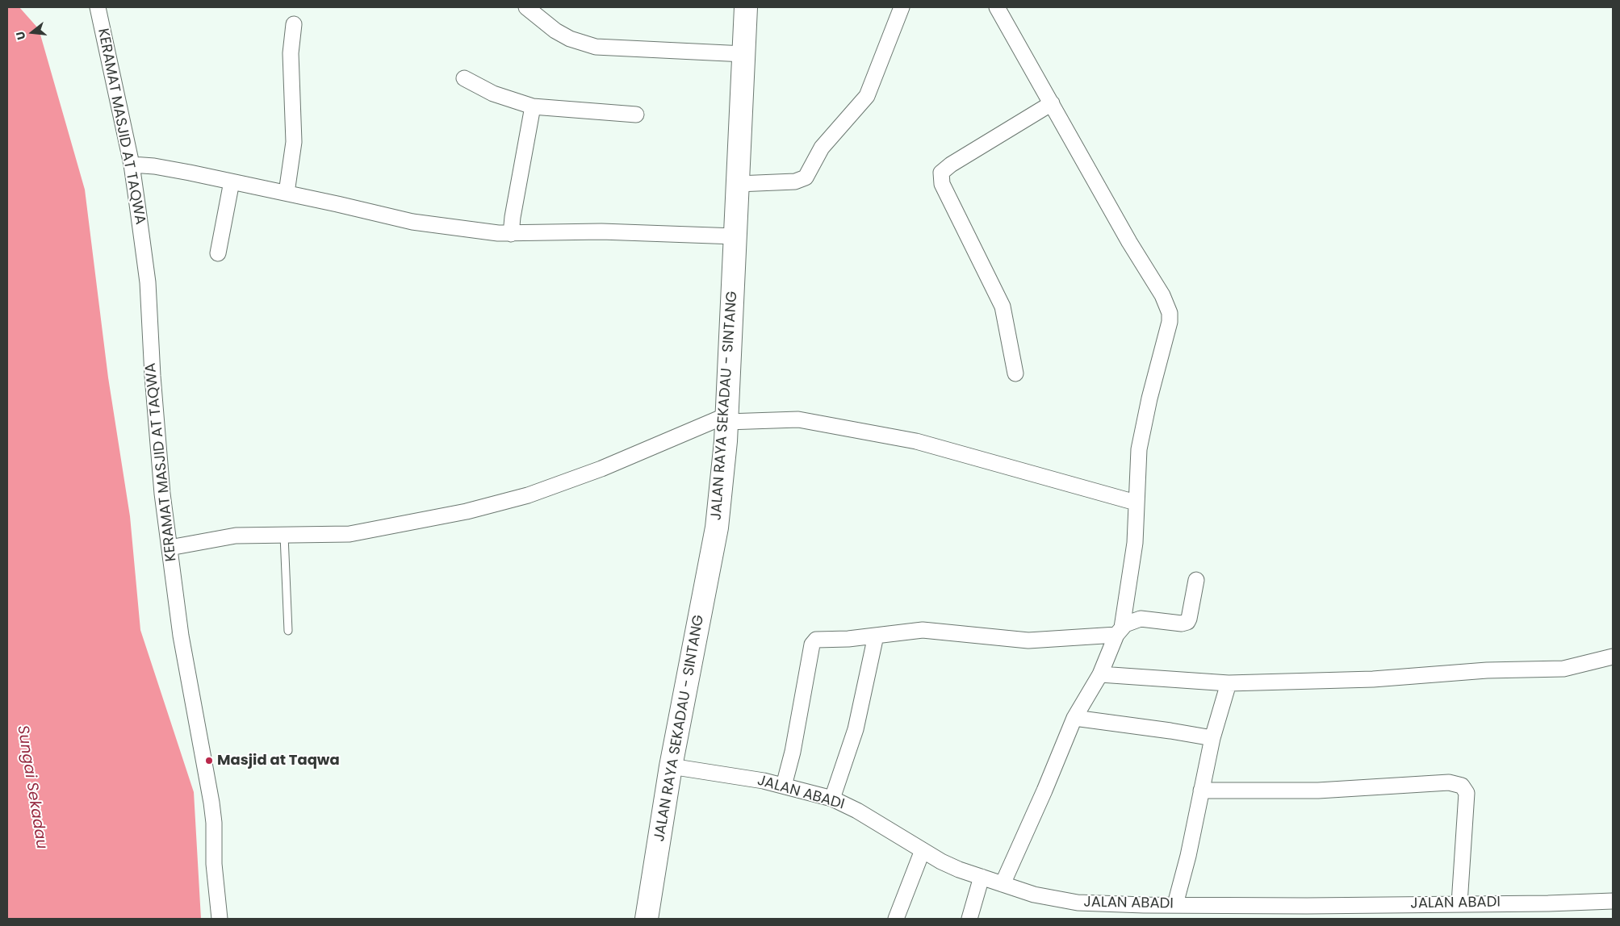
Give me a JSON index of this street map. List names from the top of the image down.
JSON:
{
  "streets": {
    "highway": ["JALAN RAYA SEKADAU - SINTANG"],
    "street": ["KERAMAT MASJID AT TAQWA", "JALAN ABADI"]
  },
  "crossings": [
    ["JALAN RAYA SEKADAU - SINTANG", "JALAN ABADI"]
  ],
  "water": ["Sungai Sekadau"],
  "places": ["Masjid at Taqwa"],
  "north": "left"
}
